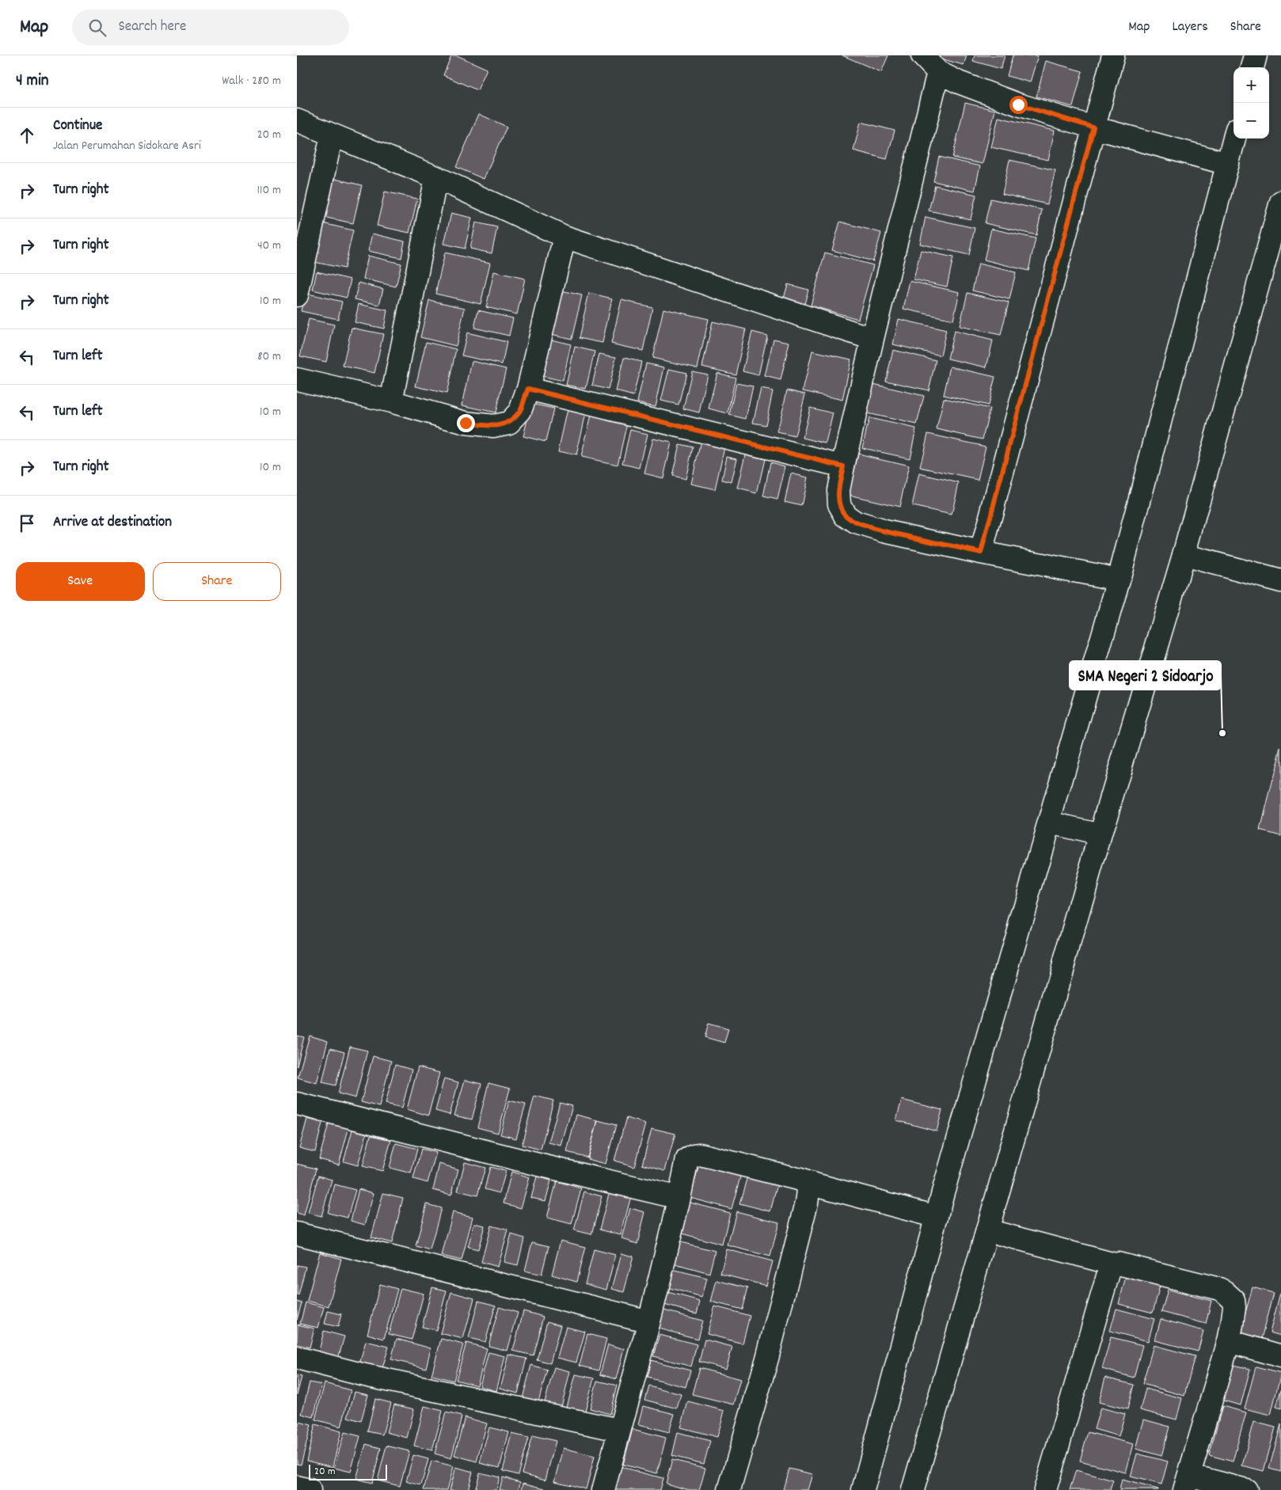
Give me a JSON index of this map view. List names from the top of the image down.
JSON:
{
  "places": ["SMA Negeri 2 Sidoarjo"],
  "scale_bar": "20 m",
  "page": {
    "header": "Map",
    "search": "Search here",
    "nav": ["Map", "Layers", "Share"],
    "heading": ["4 min", "Walk · 280 m"],
    "map_buttons": ["+", "−"],
    "list": [
      ["Continue", "Jalan Perumahan Sidokare Asri", "20 m"],
      ["Turn right", "110 m"],
      ["Turn right", "40 m"],
      ["Turn right", "10 m"],
      ["Turn left", "80 m"],
      ["Turn left", "10 m"],
      ["Turn right", "10 m"],
      "Arrive at destination"
    ],
    "buttons": ["Save", "Share"],
    "scale": "20 m"
  }
}
